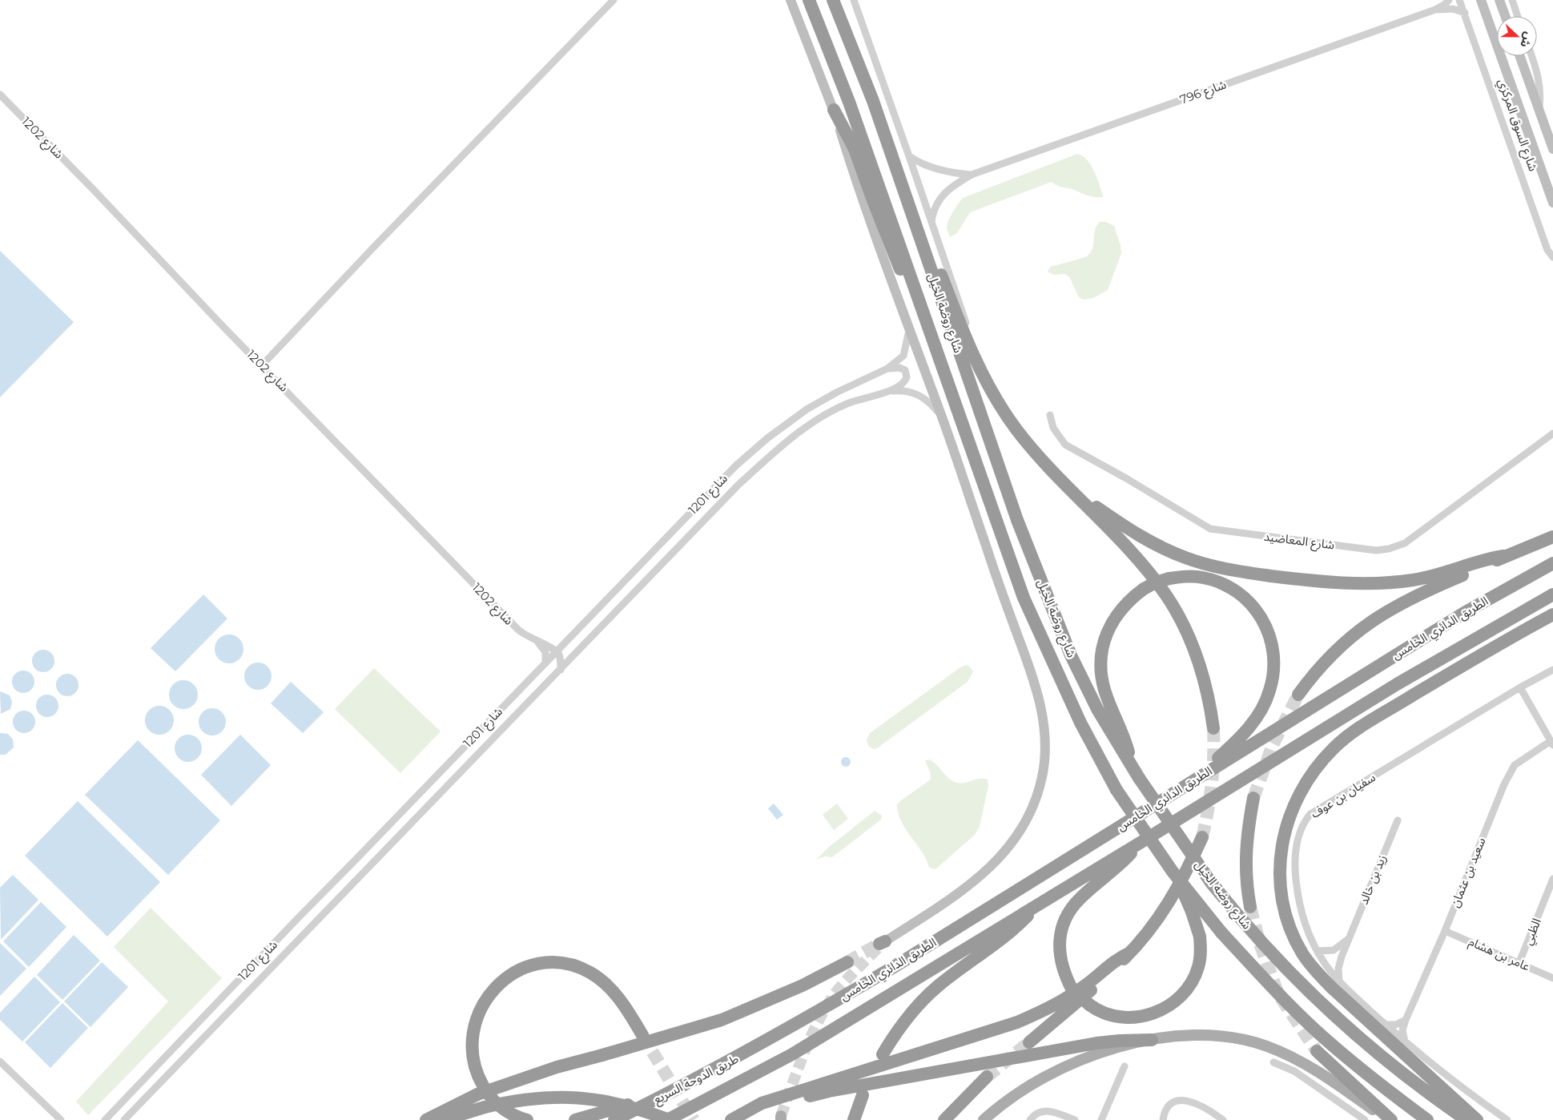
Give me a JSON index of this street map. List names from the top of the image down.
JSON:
{
  "streets": {
    "highway": ["شارع روضة الخيل", "الطريق الدائري الخامس", "طريق الدوحة السريع"],
    "street": [
      "شارع 796",
      "شارع السوق المركزي",
      "شارع 1202",
      "شارع 1201",
      "شارع المعاضيد",
      "سفيان بن عوف",
      "سعيد بن عثمان",
      "زيد بن خالد",
      "الظبي",
      "عامر بن هشام"
    ]
  },
  "crossings": [
    ["شارع 796", "شارع السوق المركزي"],
    ["شارع 796", "شارع روضة الخيل"],
    ["شارع 1202", "شارع 1201"],
    ["الطريق الدائري الخامس", "طريق الدوحة السريع"],
    ["سفيان بن عوف", "سعيد بن عثمان"],
    ["سفيان بن عوف", "زيد بن خالد"],
    ["سعيد بن عثمان", "عامر بن هشام"],
    ["الظبي", "عامر بن هشام"]
  ],
  "north": "right"
}
